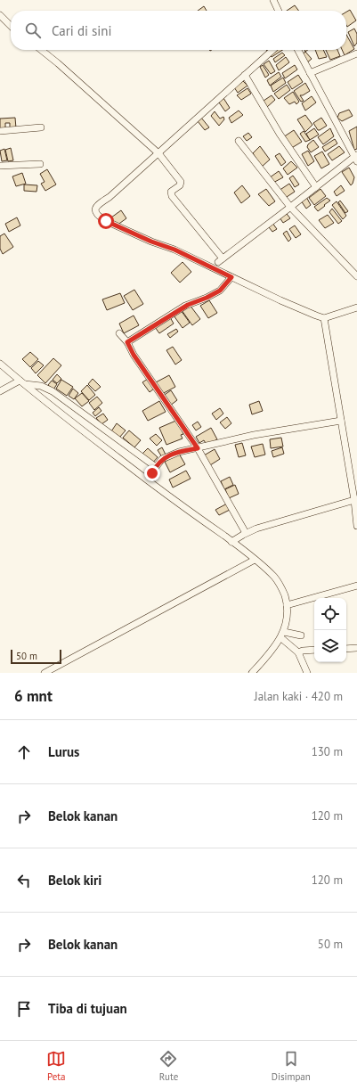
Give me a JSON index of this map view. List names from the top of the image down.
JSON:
{
  "scale_bar": "50 m",
  "page": {
    "search": "Cari di sini",
    "scale": "50 m",
    "heading": ["6 mnt", "Jalan kaki · 420 m"],
    "list": [
      ["Lurus", "130 m"],
      ["Belok kanan", "120 m"],
      ["Belok kiri", "120 m"],
      ["Belok kanan", "50 m"],
      "Tiba di tujuan"
    ],
    "nav": ["Peta", "Rute", "Disimpan"]
  }
}
